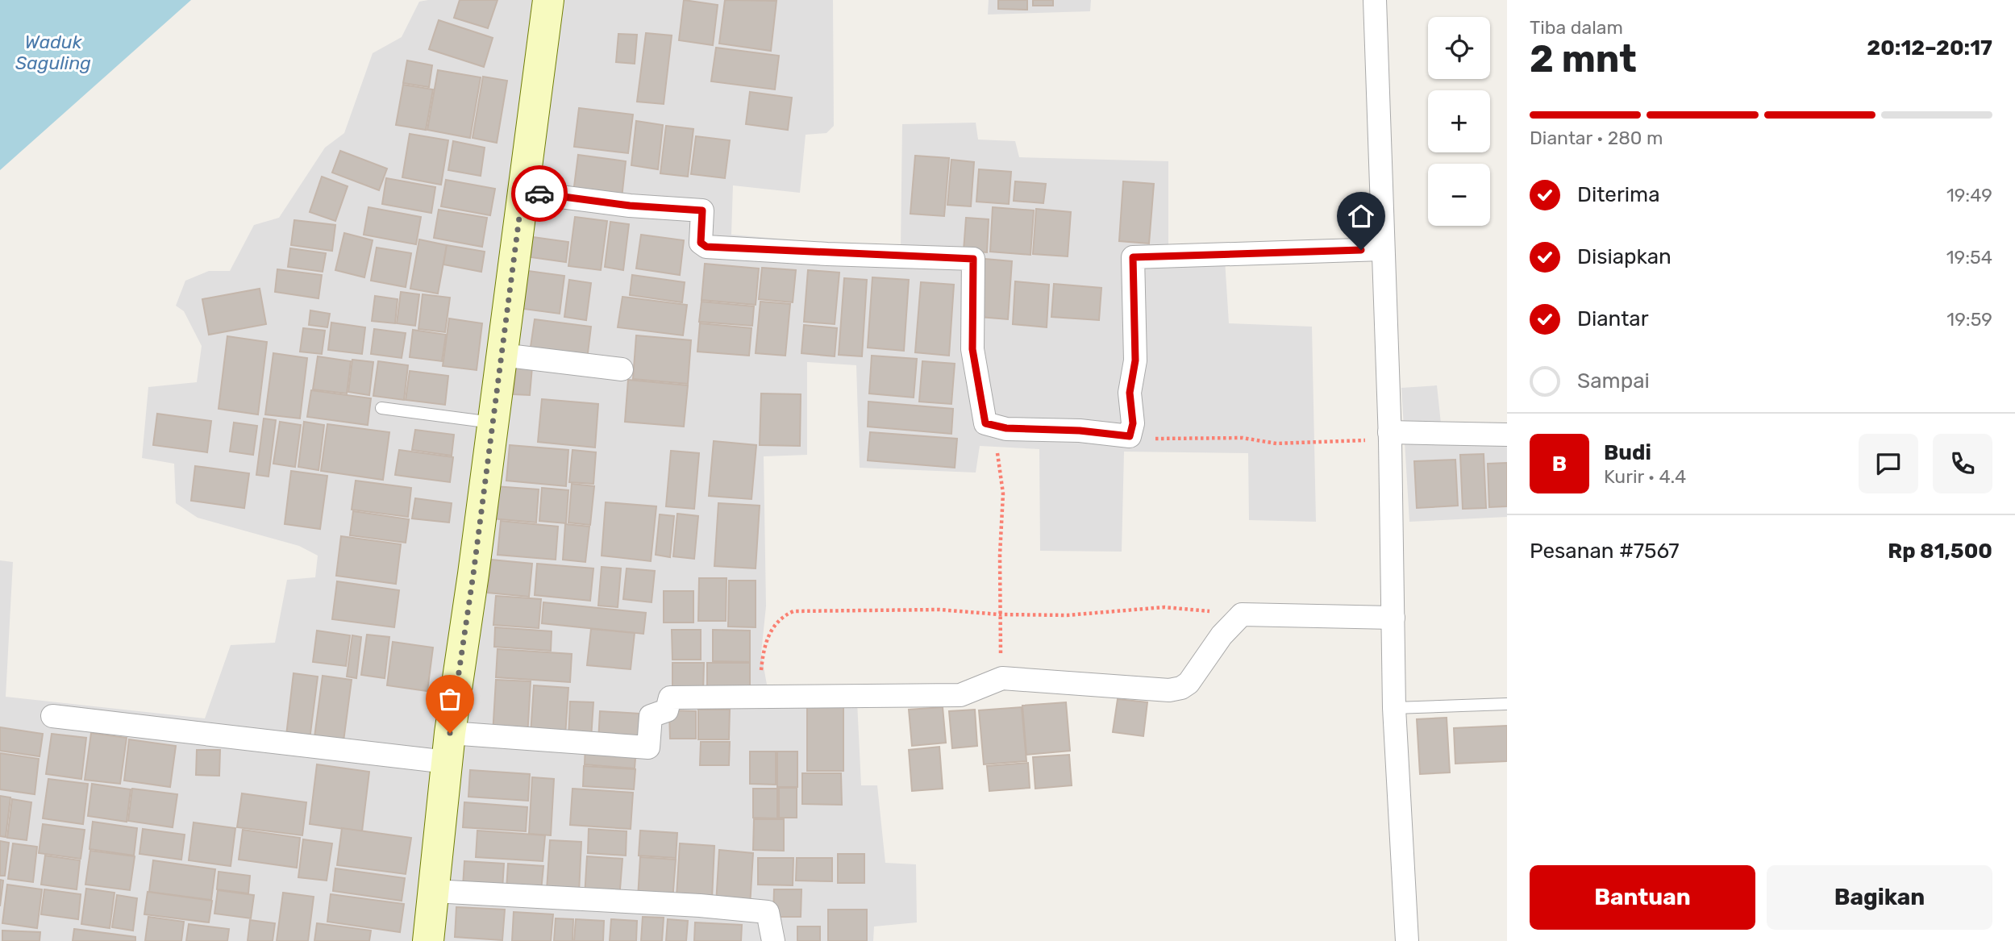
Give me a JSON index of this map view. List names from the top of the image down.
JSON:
{
  "water": ["Waduk Saguling"],
  "page": {
    "heading": ["2 mnt", "Tiba dalam", "20:12–20:17"],
    "panel": [
      "Budi",
      "Kurir · 4.4",
      "Pesanan #7567",
      "Rp 81,500"
    ],
    "map_buttons": ["+", "−"],
    "bar": "Diantar · 280 m",
    "list": [
      ["Diterima", "19:49"],
      ["Disiapkan", "19:54"],
      ["Diantar", "19:59"],
      "Sampai"
    ],
    "round": "B",
    "buttons": ["Bantuan", "Bagikan"]
  }
}
